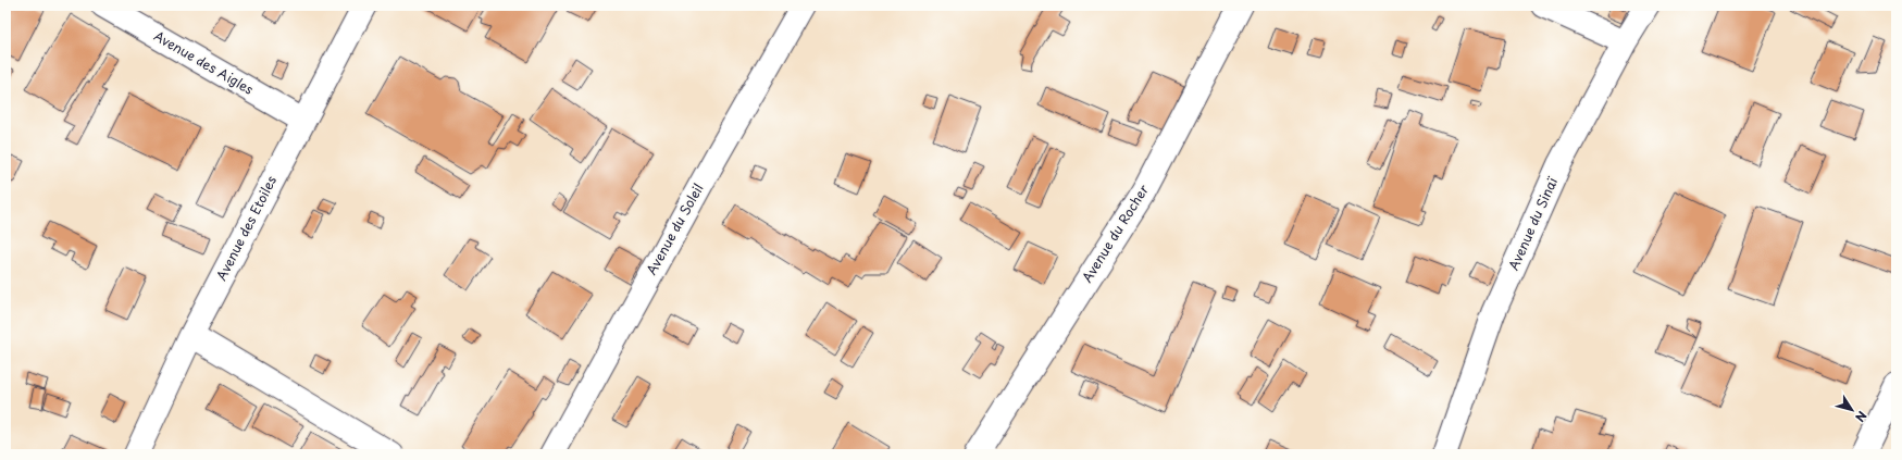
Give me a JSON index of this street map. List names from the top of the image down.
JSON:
{
  "streets": {
    "street": [
      "Avenue des Aigles",
      "Avenue du Sinaï",
      "Avenue des Etoiles",
      "Avenue du Soleil",
      "Avenue du Rocher"
    ]
  },
  "crossings": [
    ["Avenue des Aigles", "Avenue des Etoiles"]
  ],
  "north": "bottom right"
}
